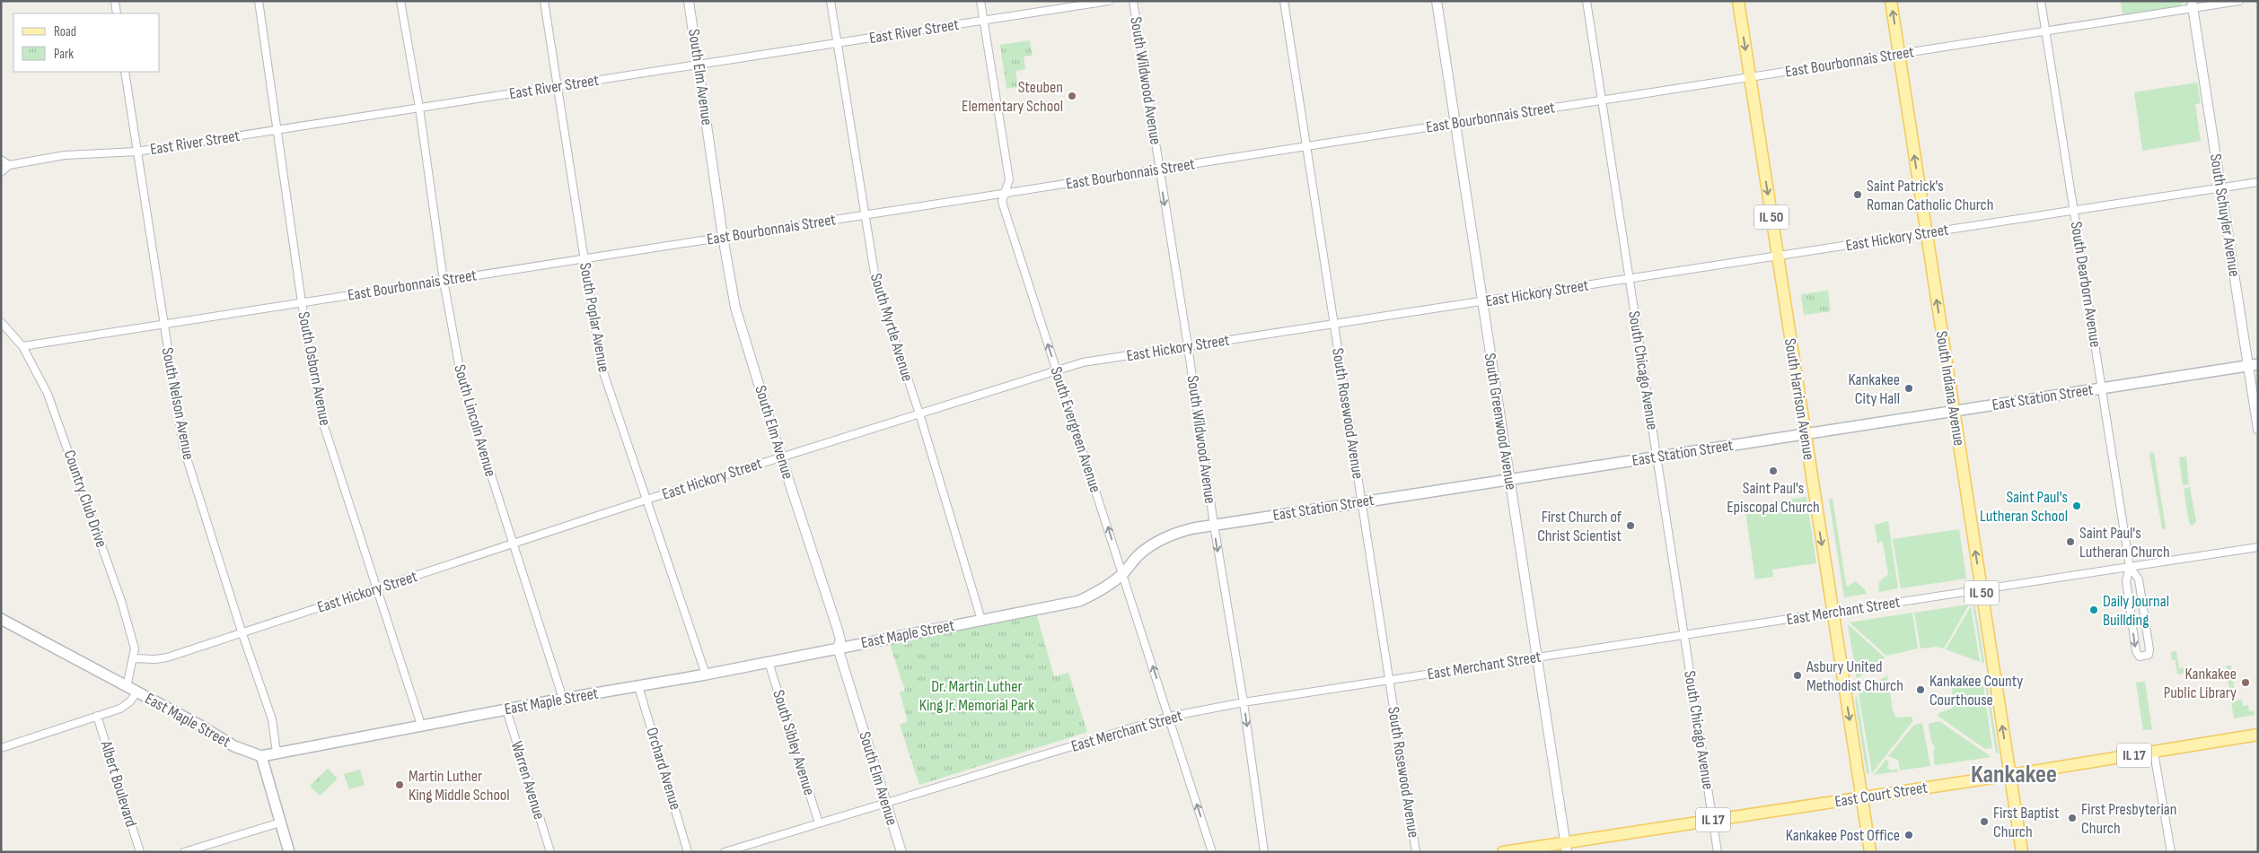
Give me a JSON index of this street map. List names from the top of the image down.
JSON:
{
  "streets": {
    "main road": [
      "IL 50",
      "South Indiana Avenue",
      "East Station Street",
      "South Harrison Avenue",
      "East Maple Street",
      "IL 17",
      "East Court Street"
    ],
    "street": [
      "East River Street",
      "East Bourbonnais Street",
      "South Elm Avenue",
      "South Wildwood Avenue",
      "South Schuyler Avenue",
      "East Hickory Street",
      "South Dearborn Avenue",
      "South Poplar Avenue",
      "South Myrtle Avenue",
      "South Osborn Avenue",
      "South Chicago Avenue",
      "South Nelson Avenue",
      "South Rosewood Avenue",
      "South Lincoln Avenue",
      "South Greenwood Avenue",
      "South Evergreen Avenue",
      "Country Club Drive",
      "East Merchant Street",
      "South Sibley Avenue",
      "Orchard Avenue",
      "Warren Avenue",
      "Albert Boulevard"
    ]
  },
  "crossings": [
    ["East River Street", "South Elm Avenue"],
    ["East River Street", "South Poplar Avenue"],
    ["East River Street", "South Myrtle Avenue"],
    ["East River Street", "South Osborn Avenue"],
    ["East River Street", "South Nelson Avenue"],
    ["East River Street", "South Lincoln Avenue"],
    ["East River Street", "South Evergreen Avenue"],
    ["East Bourbonnais Street", "South Elm Avenue"],
    ["East Bourbonnais Street", "South Wildwood Avenue"],
    ["East Bourbonnais Street", "South Schuyler Avenue"],
    ["East Bourbonnais Street", "South Dearborn Avenue"],
    ["East Bourbonnais Street", "South Poplar Avenue"],
    ["East Bourbonnais Street", "South Myrtle Avenue"],
    ["East Bourbonnais Street", "South Osborn Avenue"],
    ["East Bourbonnais Street", "South Chicago Avenue"],
    ["East Bourbonnais Street", "South Indiana Avenue"],
    ["East Bourbonnais Street", "South Harrison Avenue"],
    ["East Bourbonnais Street", "South Nelson Avenue"],
    ["East Bourbonnais Street", "South Rosewood Avenue"],
    ["East Bourbonnais Street", "South Lincoln Avenue"],
    ["East Bourbonnais Street", "South Greenwood Avenue"],
    ["East Bourbonnais Street", "South Evergreen Avenue"],
    ["East Bourbonnais Street", "Country Club Drive"],
    ["South Elm Avenue", "East Hickory Street"],
    ["South Elm Avenue", "East Merchant Street"],
    ["South Elm Avenue", "East Maple Street"],
    ["South Wildwood Avenue", "East Hickory Street"],
    ["South Wildwood Avenue", "East Station Street"],
    ["South Wildwood Avenue", "East Merchant Street"],
    ["South Schuyler Avenue", "East Hickory Street"],
    ["South Schuyler Avenue", "East Station Street"],
    ["IL 50", "South Indiana Avenue"],
    ["IL 50", "South Harrison Avenue"],
    ["IL 50", "East Court Street"],
    ["East Hickory Street", "South Dearborn Avenue"],
    ["East Hickory Street", "South Poplar Avenue"],
    ["East Hickory Street", "South Myrtle Avenue"],
    ["East Hickory Street", "South Osborn Avenue"],
    ["East Hickory Street", "South Chicago Avenue"],
    ["East Hickory Street", "South Indiana Avenue"],
    ["East Hickory Street", "South Harrison Avenue"],
    ["East Hickory Street", "South Nelson Avenue"],
    ["East Hickory Street", "South Rosewood Avenue"],
    ["East Hickory Street", "South Lincoln Avenue"],
    ["East Hickory Street", "South Greenwood Avenue"],
    ["East Hickory Street", "South Evergreen Avenue"],
    ["East Hickory Street", "Country Club Drive"],
    ["South Dearborn Avenue", "East Station Street"],
    ["South Dearborn Avenue", "East Merchant Street"],
    ["South Poplar Avenue", "East Maple Street"],
    ["South Myrtle Avenue", "East Maple Street"],
    ["South Osborn Avenue", "East Maple Street"],
    ["South Chicago Avenue", "East Station Street"],
    ["South Chicago Avenue", "East Merchant Street"],
    ["South Chicago Avenue", "East Court Street"],
    ["South Indiana Avenue", "East Station Street"],
    ["South Indiana Avenue", "East Merchant Street"],
    ["South Indiana Avenue", "East Court Street"],
    ["East Station Street", "South Harrison Avenue"],
    ["East Station Street", "South Rosewood Avenue"],
    ["East Station Street", "South Greenwood Avenue"],
    ["East Station Street", "South Evergreen Avenue"],
    ["East Station Street", "East Maple Street"],
    ["South Harrison Avenue", "East Merchant Street"],
    ["South Harrison Avenue", "East Court Street"],
    ["South Nelson Avenue", "East Maple Street"],
    ["South Rosewood Avenue", "East Merchant Street"],
    ["South Lincoln Avenue", "East Maple Street"],
    ["South Greenwood Avenue", "East Merchant Street"],
    ["South Greenwood Avenue", "East Court Street"],
    ["South Evergreen Avenue", "East Merchant Street"],
    ["South Evergreen Avenue", "East Maple Street"],
    ["Country Club Drive", "East Maple Street"],
    ["East Merchant Street", "South Sibley Avenue"],
    ["East Maple Street", "South Sibley Avenue"],
    ["East Maple Street", "Orchard Avenue"],
    ["East Maple Street", "Warren Avenue"]
  ],
  "one_way": [
    "South Wildwood Avenue",
    "South Indiana Avenue",
    "South Harrison Avenue",
    "South Evergreen Avenue"
  ],
  "districts": ["Kankakee"],
  "parks": ["Dr. Martin Luther King Jr. Memorial Park"],
  "places": [
    "Steuben Elementary School",
    "Saint Patrick's Roman Catholic Church",
    "Kankakee City Hall",
    "Saint Paul's Episcopal Church",
    "Saint Paul's Lutheran School",
    "First Church of Christ Scientist",
    "Saint Paul's Lutheran Church",
    "Daily Journal Buillding",
    "Asbury United Methodist Church",
    "Kankakee Public Library",
    "Kankakee County Courthouse",
    "Martin Luther King Middle School",
    "First Presbyterian Church",
    "First Baptist Church",
    "Kankakee Post Office"
  ],
  "legend": ["Road", "Park"]
}
